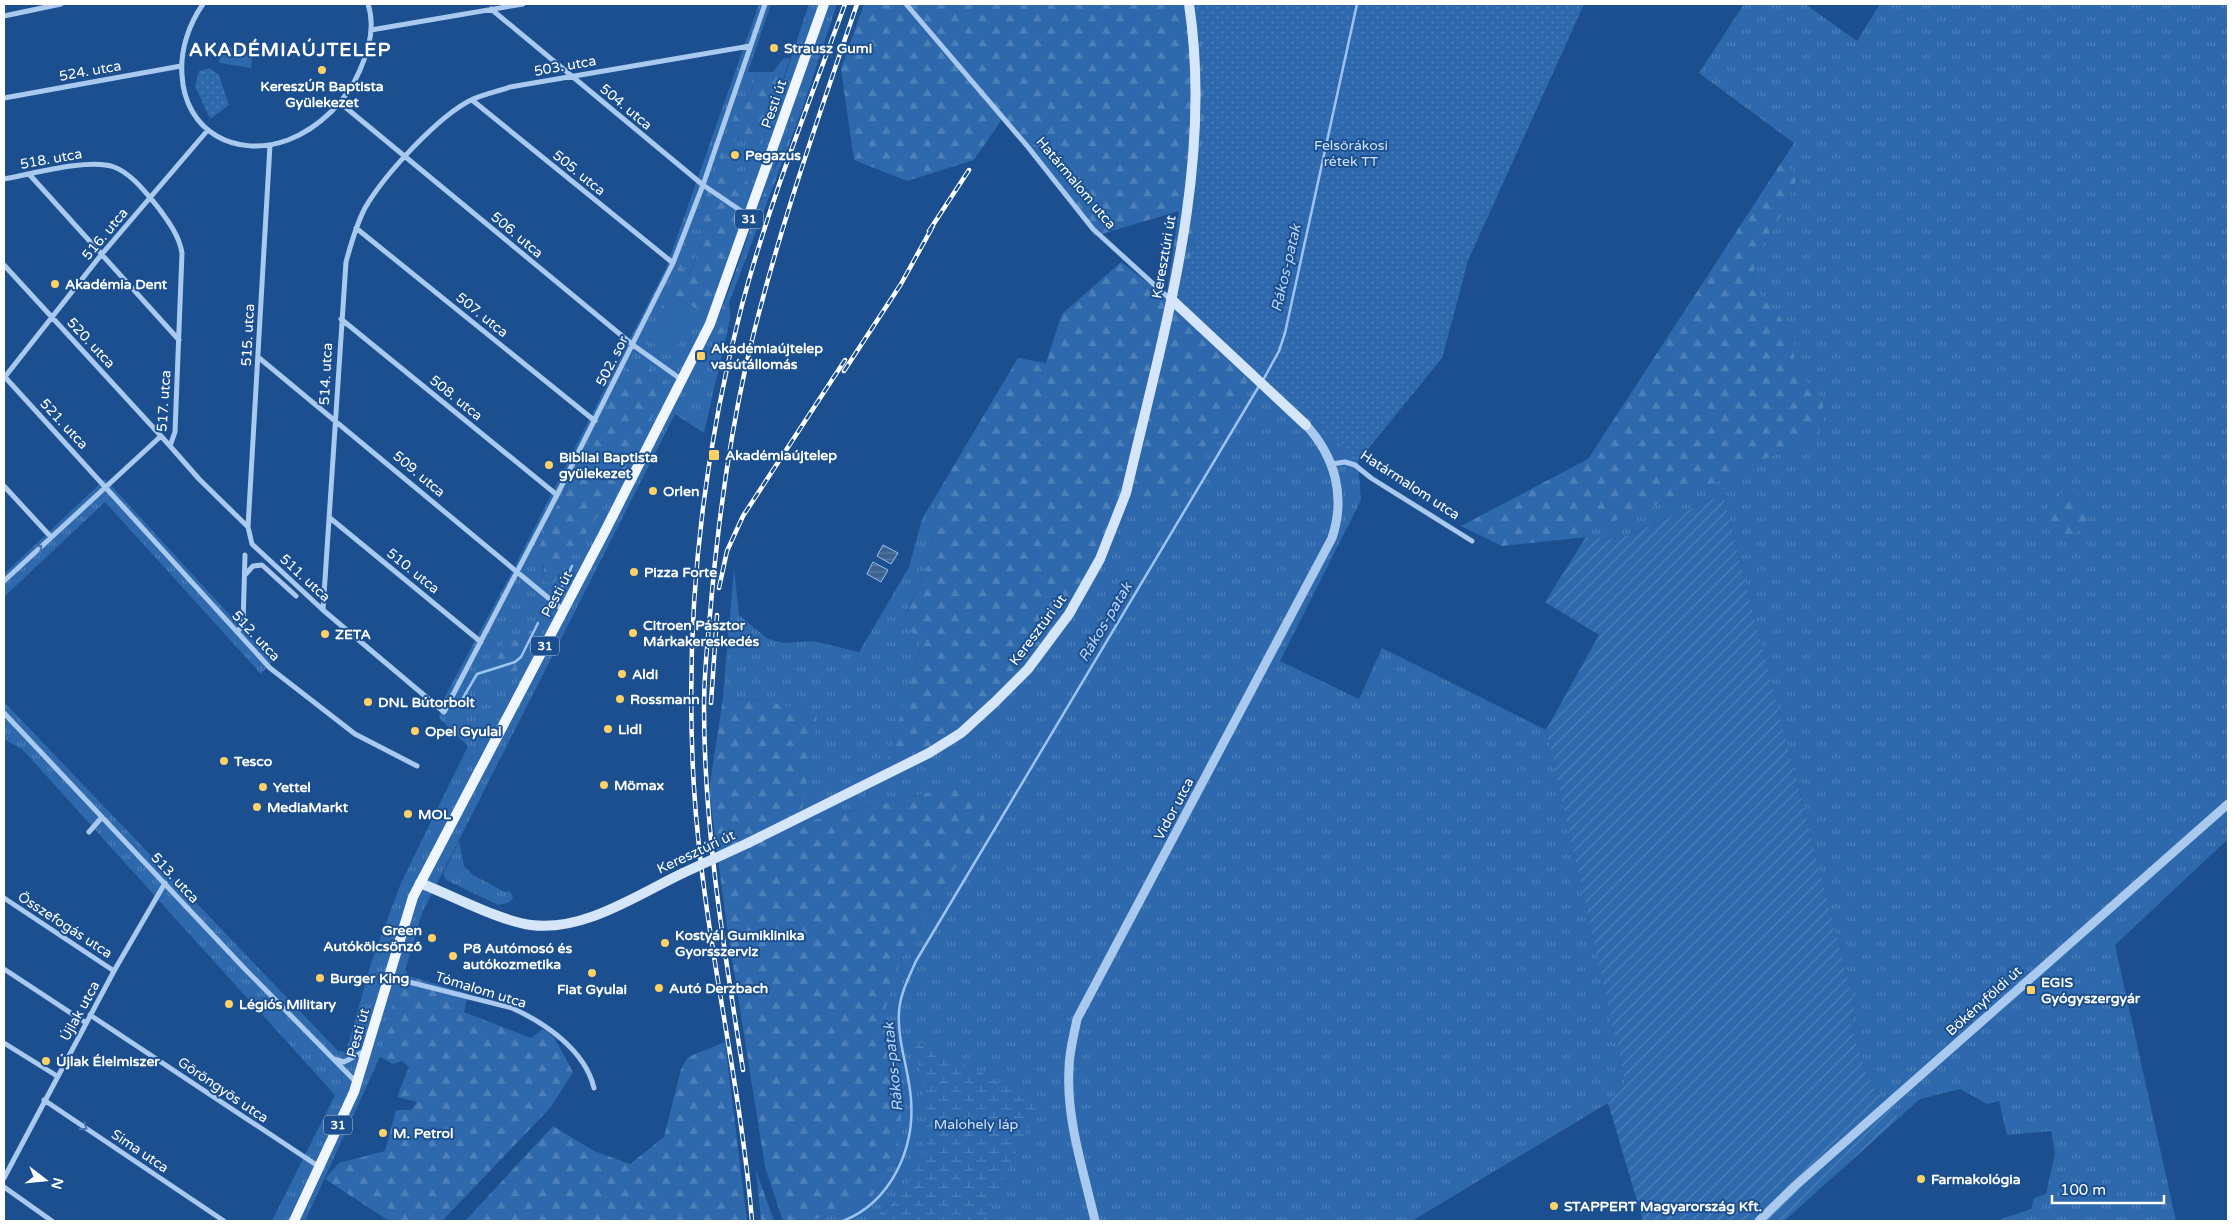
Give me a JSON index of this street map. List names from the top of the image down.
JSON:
{
  "streets": {
    "main road": [
      "Pesti út",
      "Határmalom utca",
      "31",
      "Keresztúri út"
    ],
    "street": [
      "503. utca",
      "524. utca",
      "504. utca",
      "518. utca",
      "505. utca",
      "516. utca",
      "506. utca",
      "507. utca",
      "515. utca",
      "520. utca",
      "502. sor",
      "514. utca",
      "508. utca",
      "517. utca",
      "521. utca",
      "509. utca",
      "510. utca",
      "511. utca",
      "512. utca",
      "Vidor utca",
      "513. utca",
      "Összefogás utca",
      "Tómalom utca",
      "Bökényföldi út",
      "Újlak utca",
      "Göröngyös utca",
      "Sima utca"
    ]
  },
  "crossings": [
    ["503. utca", "504. utca"],
    ["503. utca", "505. utca"],
    ["503. utca", "506. utca"],
    ["503. utca", "502. sor"],
    ["503. utca", "514. utca"],
    ["Pesti út", "504. utca"],
    ["Pesti út", "506. utca"],
    ["Pesti út", "Keresztúri út"],
    ["Pesti út", "509. utca"],
    ["Pesti út", "513. utca"],
    ["Pesti út", "Tómalom utca"],
    ["Pesti út", "Göröngyös utca"],
    ["504. utca", "502. sor"],
    ["518. utca", "516. utca"],
    ["518. utca", "517. utca"],
    ["505. utca", "502. sor"],
    ["Határmalom utca", "Keresztúri út"],
    ["Határmalom utca", "Vidor utca"],
    ["516. utca", "520. utca"],
    ["516. utca", "517. utca"],
    ["516. utca", "521. utca"],
    ["506. utca", "502. sor"],
    ["506. utca", "514. utca"],
    ["507. utca", "502. sor"],
    ["507. utca", "514. utca"],
    ["515. utca", "509. utca"],
    ["515. utca", "511. utca"],
    ["520. utca", "517. utca"],
    ["502. sor", "508. utca"],
    ["502. sor", "509. utca"],
    ["502. sor", "510. utca"],
    ["502. sor", "511. utca"],
    ["514. utca", "508. utca"],
    ["514. utca", "509. utca"],
    ["514. utca", "510. utca"],
    ["514. utca", "511. utca"],
    ["517. utca", "521. utca"],
    ["517. utca", "511. utca"],
    ["517. utca", "512. utca"],
    ["521. utca", "512. utca"],
    ["513. utca", "Újlak utca"],
    ["Összefogás utca", "Újlak utca"],
    ["Újlak utca", "Göröngyös utca"],
    ["Újlak utca", "Sima utca"]
  ],
  "one_way": ["Sima utca"],
  "districts": ["AKADÉMIAÚJTELEP"],
  "water": ["Rákos-patak"],
  "parks": ["Felsőrákosi rétek TT", "Malohely láp"],
  "places": {
    "other": [
      "Strausz Gumi",
      "KereszÚR Baptista Gyülekezet",
      "Pegazus",
      "Akadémia Dent",
      "Bibliai Baptista gyülekezet",
      "Orlen",
      "Pizza Forte",
      "Citroen Pásztor Márkakereskedés",
      "ZETA",
      "Aldi",
      "Rossmann",
      "DNL Bútorbolt",
      "Lidl",
      "Opel Gyulai",
      "Tesco",
      "Mömax",
      "Yettel",
      "MediaMarkt",
      "MOL",
      "Green Autókölcsönző",
      "Kostyál Gumiklinika Gyorsszerviz",
      "P8 Autómosó és autókozmetika",
      "Fiat Gyulai",
      "Burger King",
      "Autó Derzbach",
      "Légiós Military",
      "Újlak Élelmiszer",
      "M. Petrol",
      "Farmakológia",
      "STAPPERT Magyarország Kft."
    ],
    "transit": ["Akadémiaújtelep vasútállomás", "Akadémiaújtelep", "EGIS Gyógyszergyár"]
  },
  "scale_bar": "100 m",
  "north": "right"
}
